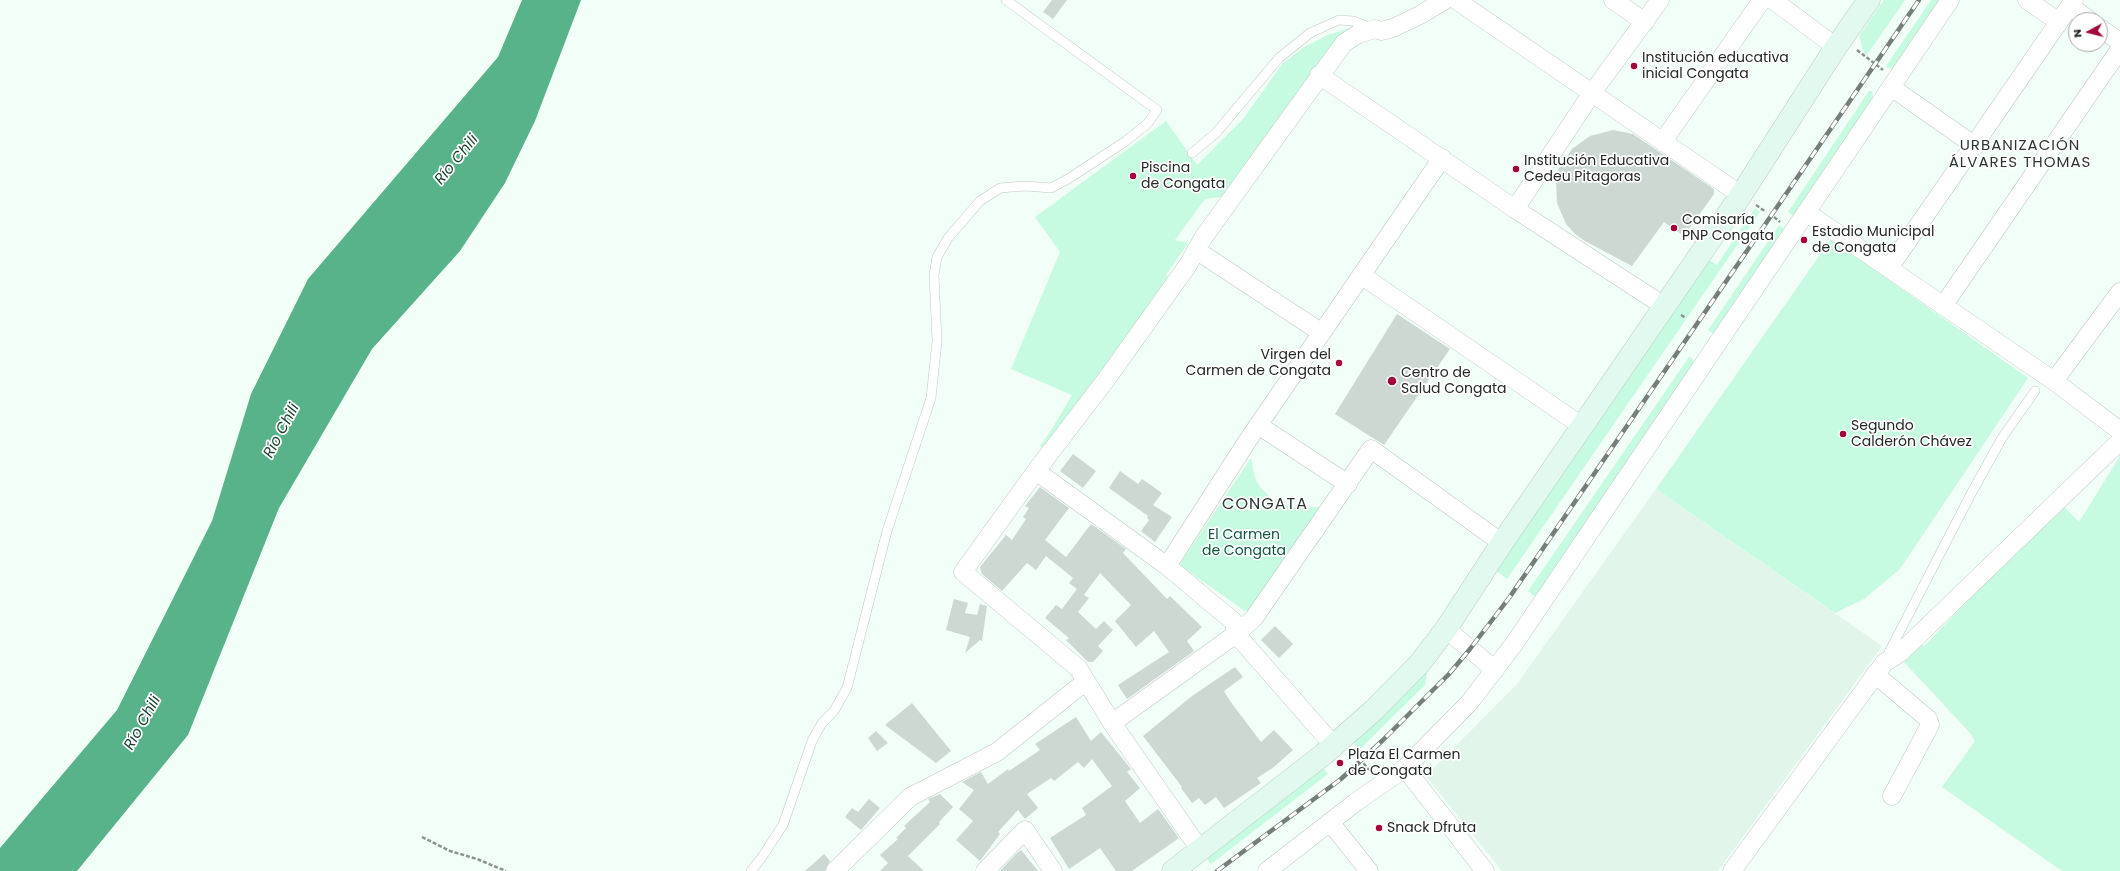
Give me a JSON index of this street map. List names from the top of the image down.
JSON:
{
  "districts": ["URBANIZACIÓN ÁLVARES THOMAS", "CONGATA"],
  "water": ["Río Chili"],
  "parks": ["El Carmen de Congata"],
  "places": [
    "Institución educativa inicial Congata",
    "Institución Educativa Cedeu Pitagoras",
    "Piscina de Congata",
    "Comisaría PNP Congata",
    "Estadio Municipal de Congata",
    "Virgen del Carmen de Congata",
    "Centro de Salud Congata",
    "Segundo Calderón Chávez",
    "Plaza El Carmen de Congata",
    "Snack Dfruta"
  ],
  "north": "left"
}
